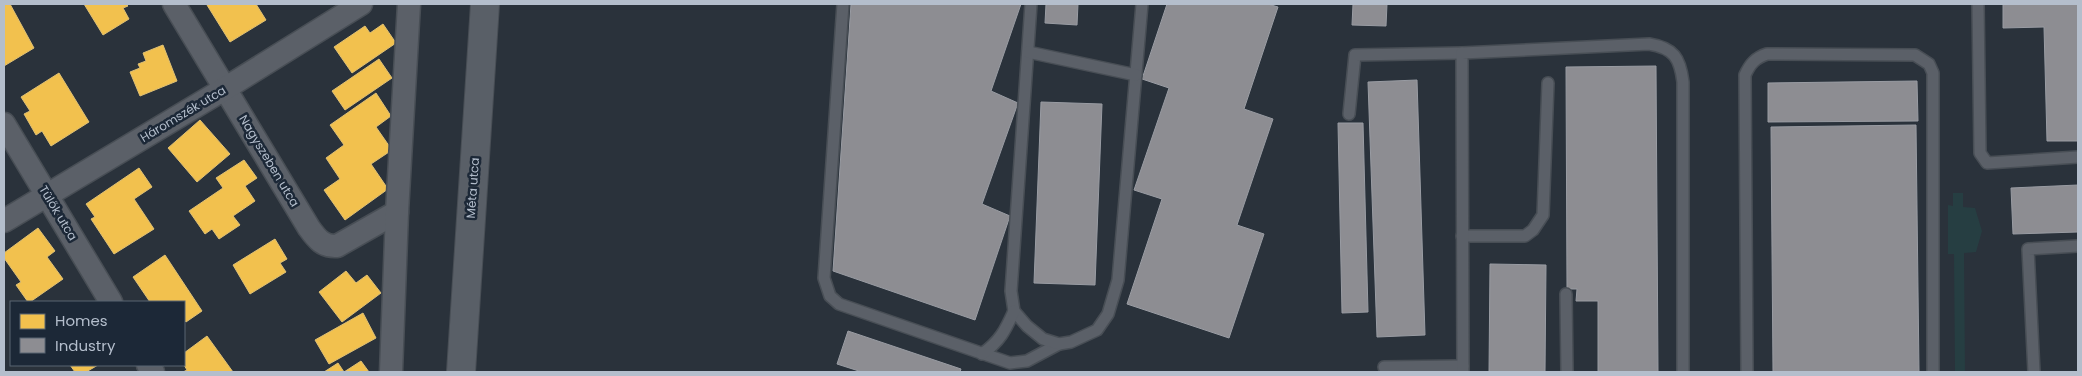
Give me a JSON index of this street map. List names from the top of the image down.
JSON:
{
  "streets": {
    "main road": ["Méta utca"],
    "street": ["Háromszék utca", "Nagyszeben utca", "Tülök utca"]
  },
  "crossings": [
    ["Háromszék utca", "Nagyszeben utca"],
    ["Háromszék utca", "Tülök utca"]
  ],
  "legend": ["Homes", "Industry"]
}
